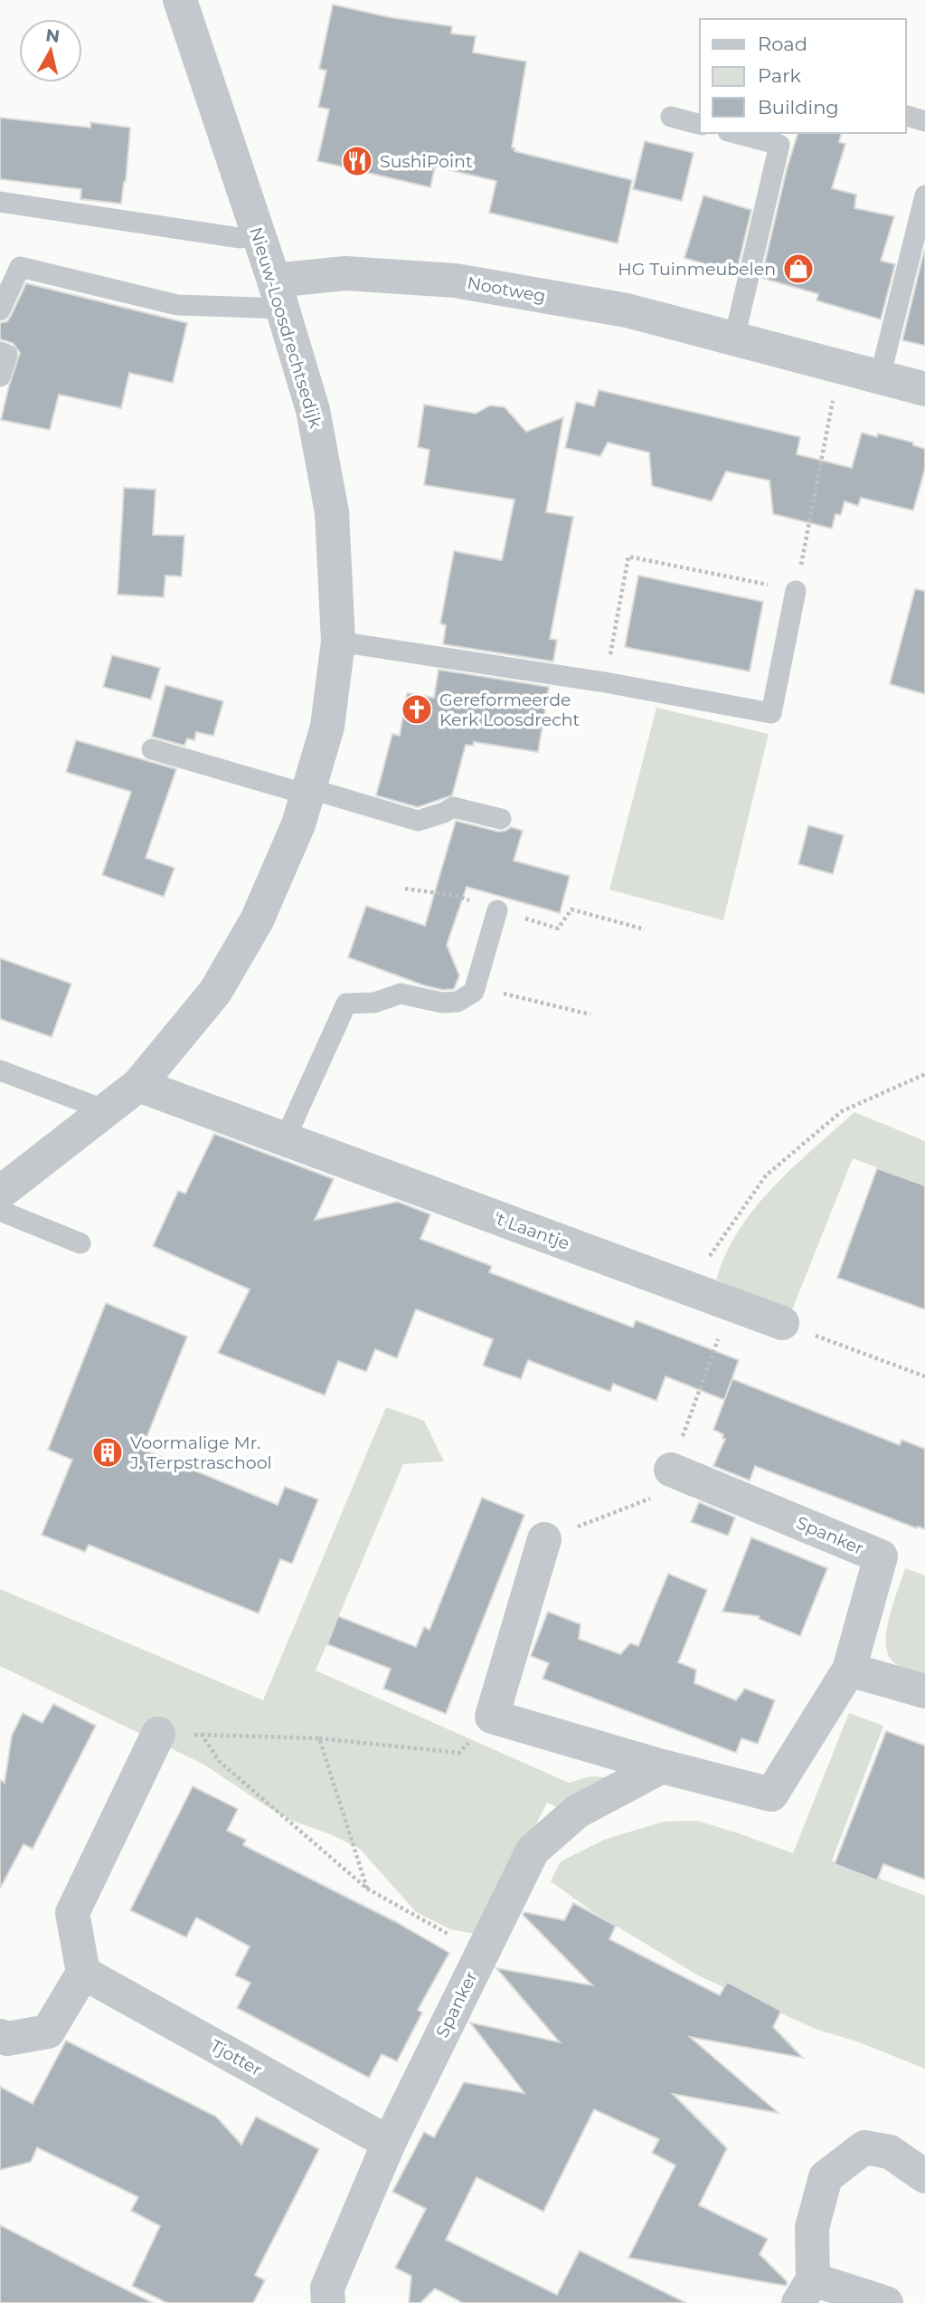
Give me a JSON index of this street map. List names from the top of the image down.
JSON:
{
  "streets": {
    "street": [
      "Nootweg",
      "Nieuw-Loosdrechtsedijk",
      "'t Laantje",
      "Spanker",
      "Tjotter"
    ]
  },
  "crossings": [
    ["Nootweg", "Nieuw-Loosdrechtsedijk"],
    ["Nieuw-Loosdrechtsedijk", "'t Laantje"],
    ["Spanker", "Tjotter"]
  ],
  "places": {
    "restaurant": ["SushiPoint"],
    "shop": ["HG Tuinmeubelen"],
    "church": ["Gereformeerde Kerk Loosdrecht"],
    "building": ["Voormalige Mr. J. Terpstraschool"]
  },
  "legend": ["Road", "Park", "Building"],
  "north": "top"
}
